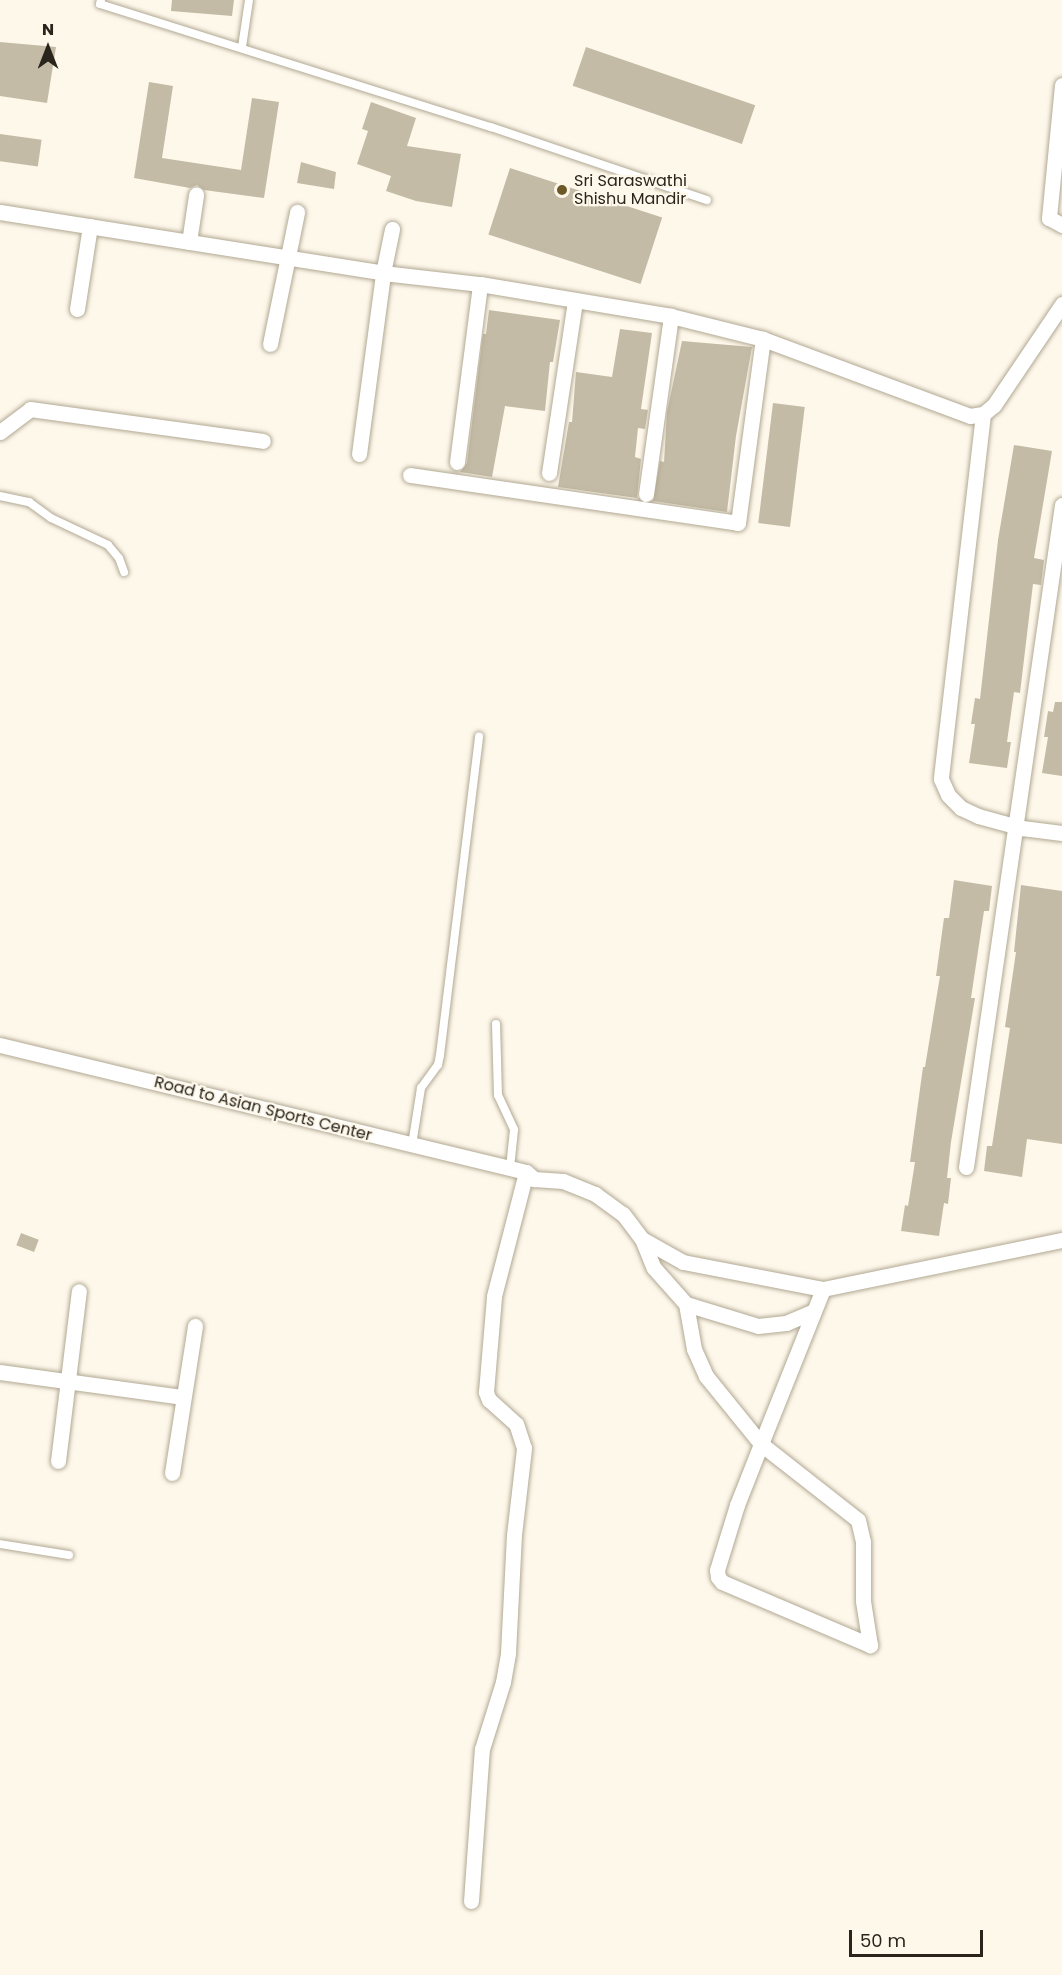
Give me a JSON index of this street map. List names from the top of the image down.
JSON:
{
  "streets": {
    "street": ["Road to Asian Sports Center"]
  },
  "places": ["Sri Saraswathi Shishu Mandir"],
  "scale_bar": "50 m",
  "north": "top"
}
